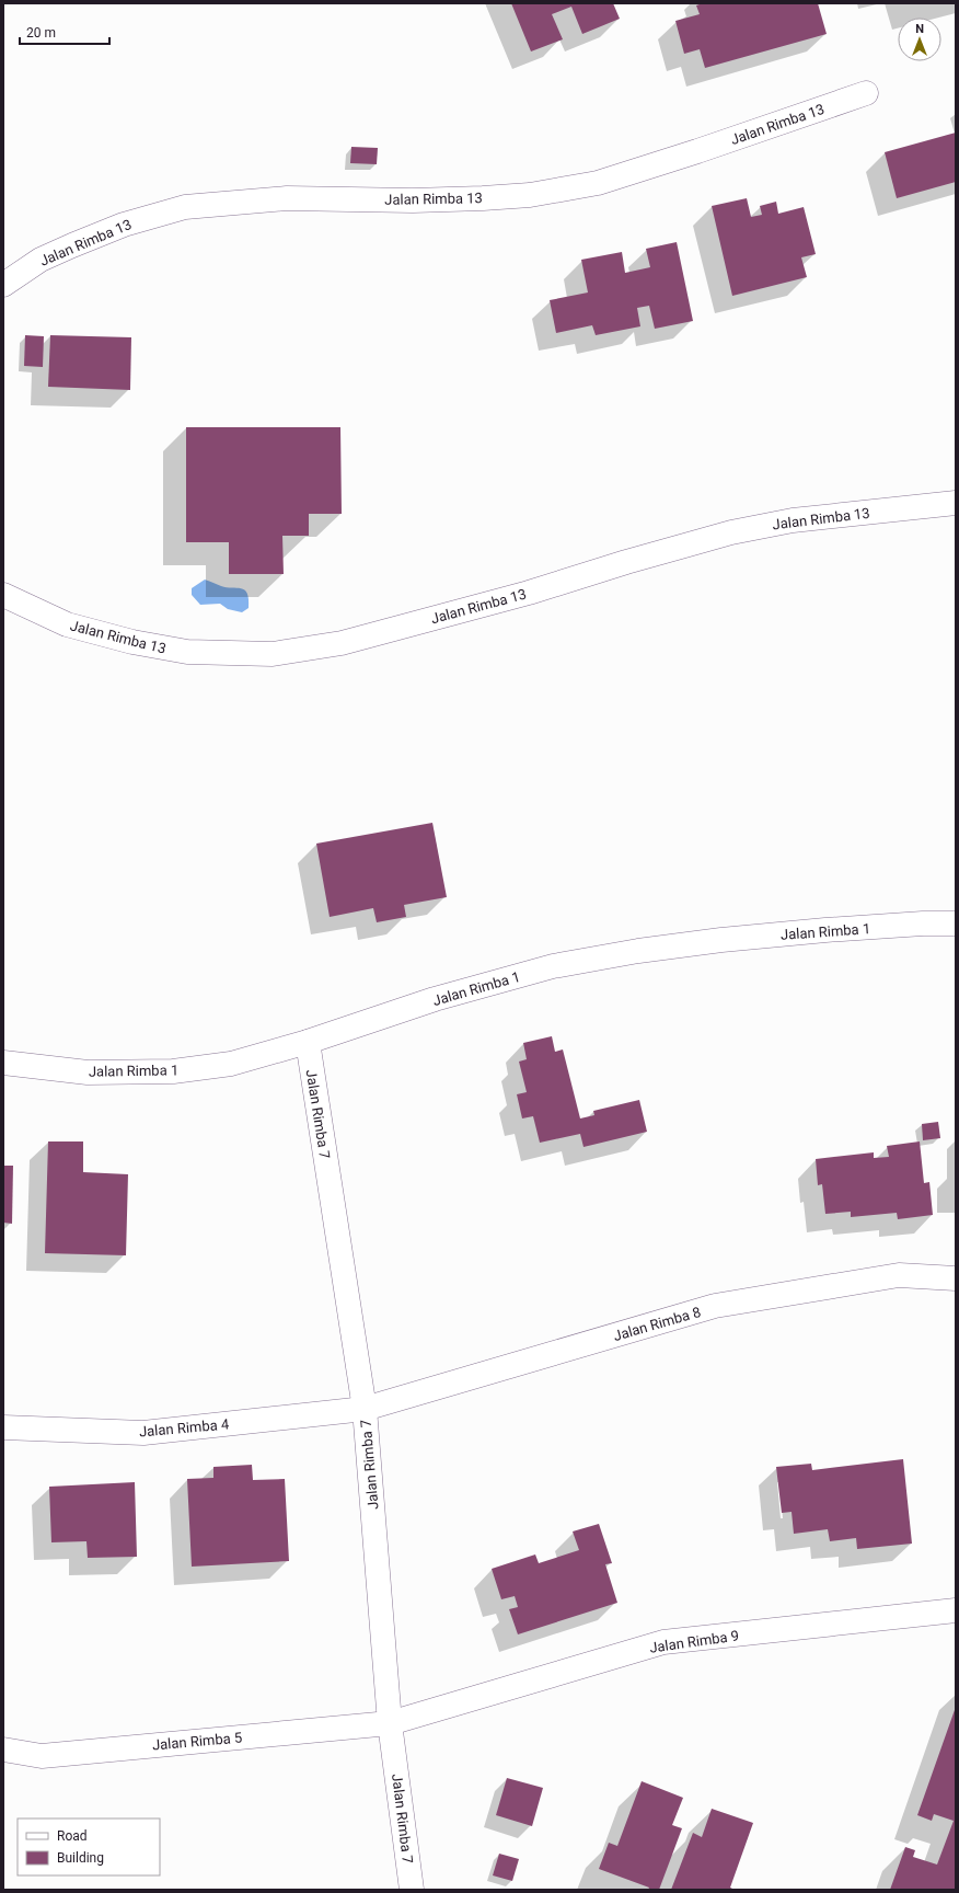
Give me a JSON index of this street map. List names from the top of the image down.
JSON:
{
  "streets": {
    "street": [
      "Jalan Rimba 13",
      "Jalan Rimba 1",
      "Jalan Rimba 7",
      "Jalan Rimba 8",
      "Jalan Rimba 4",
      "Jalan Rimba 9",
      "Jalan Rimba 5"
    ]
  },
  "crossings": [
    ["Jalan Rimba 1", "Jalan Rimba 7"],
    ["Jalan Rimba 7", "Jalan Rimba 8"],
    ["Jalan Rimba 7", "Jalan Rimba 4"],
    ["Jalan Rimba 7", "Jalan Rimba 9"],
    ["Jalan Rimba 7", "Jalan Rimba 5"],
    ["Jalan Rimba 8", "Jalan Rimba 4"],
    ["Jalan Rimba 9", "Jalan Rimba 5"]
  ],
  "legend": ["Road", "Building"],
  "scale_bar": "20 m",
  "north": "top"
}
